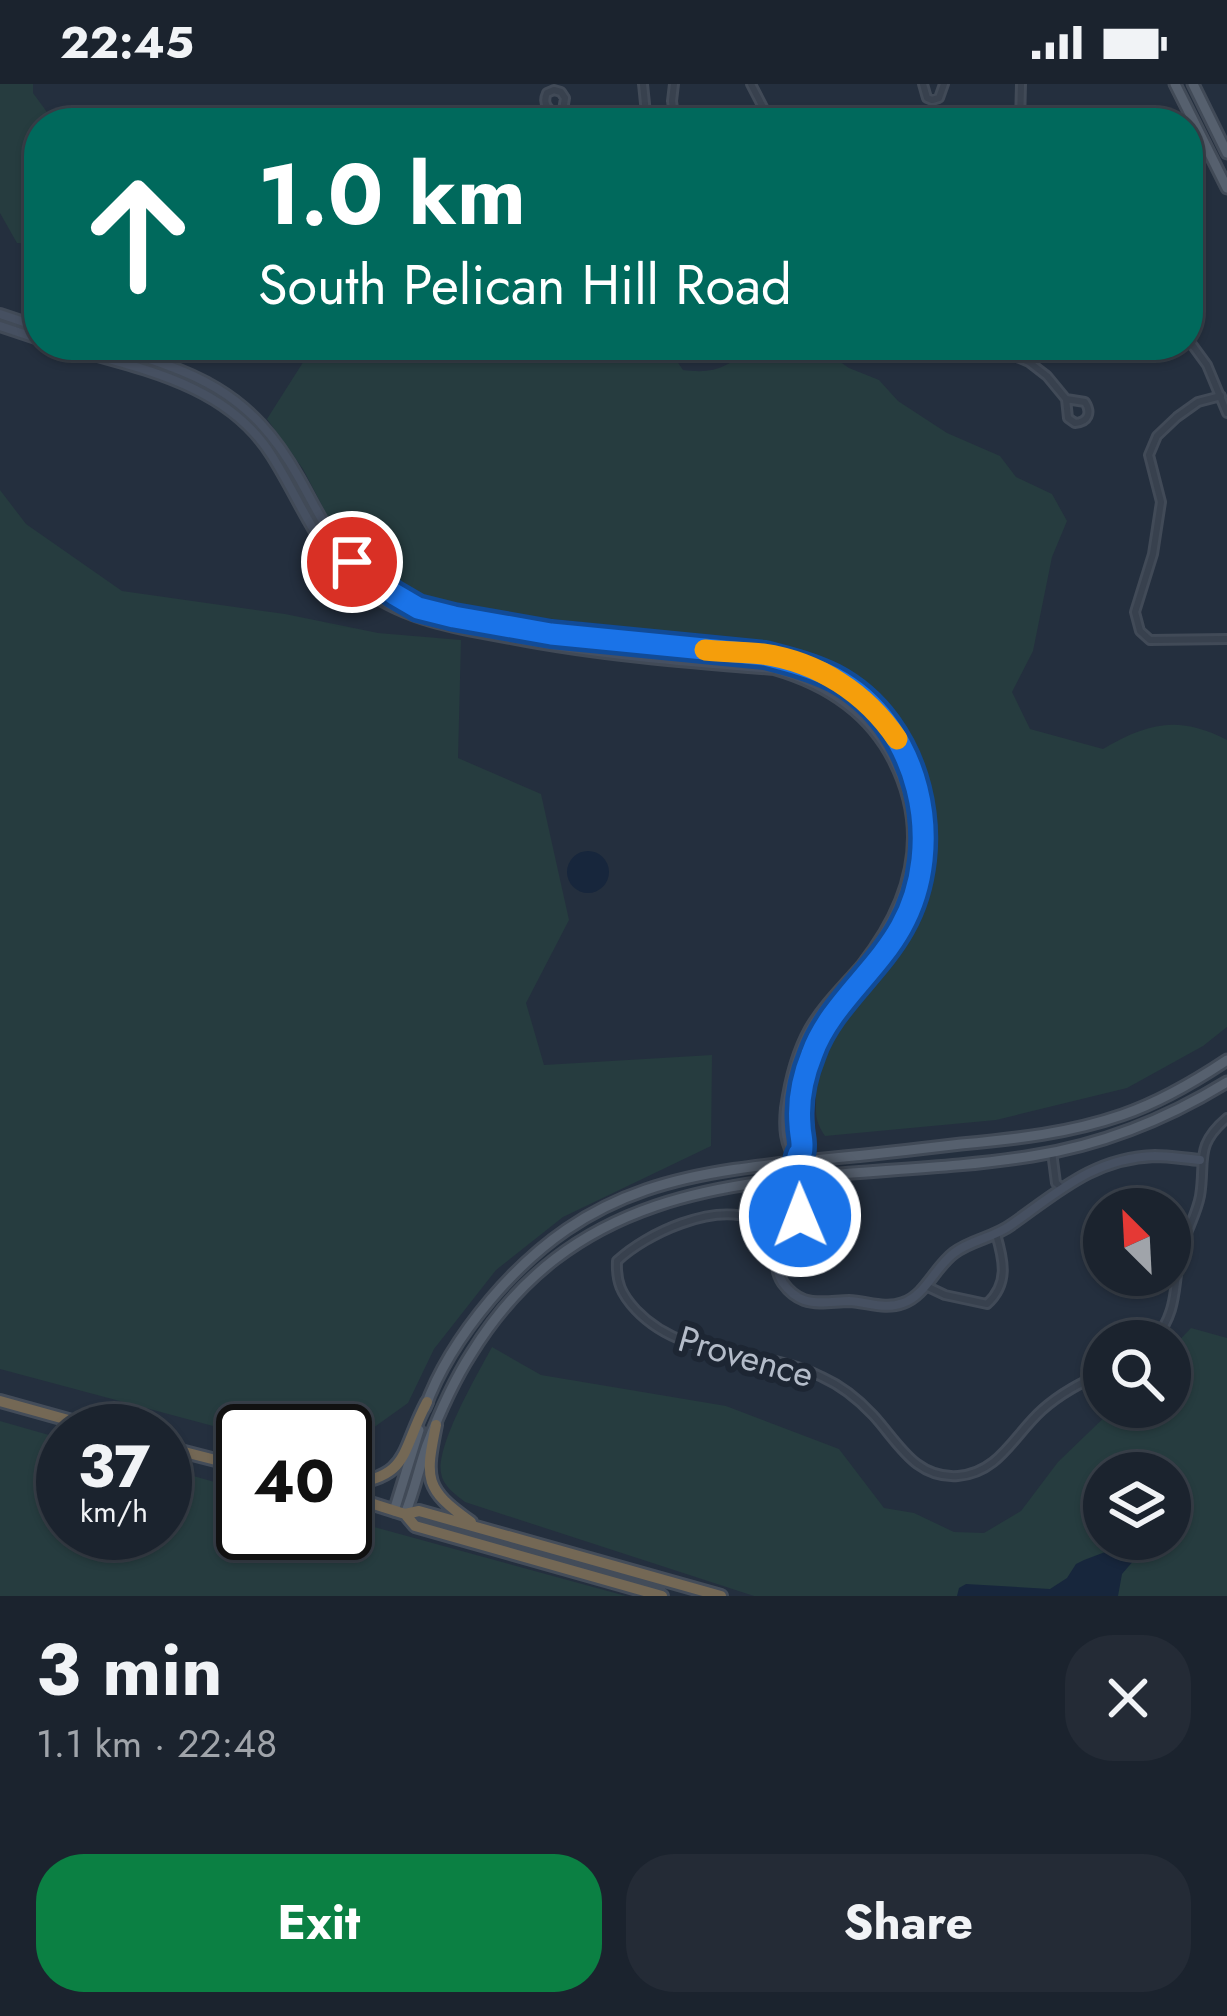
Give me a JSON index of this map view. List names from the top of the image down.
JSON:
{
  "streets": {
    "street": ["Provence"]
  },
  "north": "top left",
  "page": {
    "status": "22:45",
    "turn": ["1.0 km", "South Pelican Hill Road"],
    "speed": "37 km/h",
    "limit": "40",
    "heading": ["3 min", "1.1 km · 22:48"],
    "buttons": ["Exit", "Share"]
  }
}
